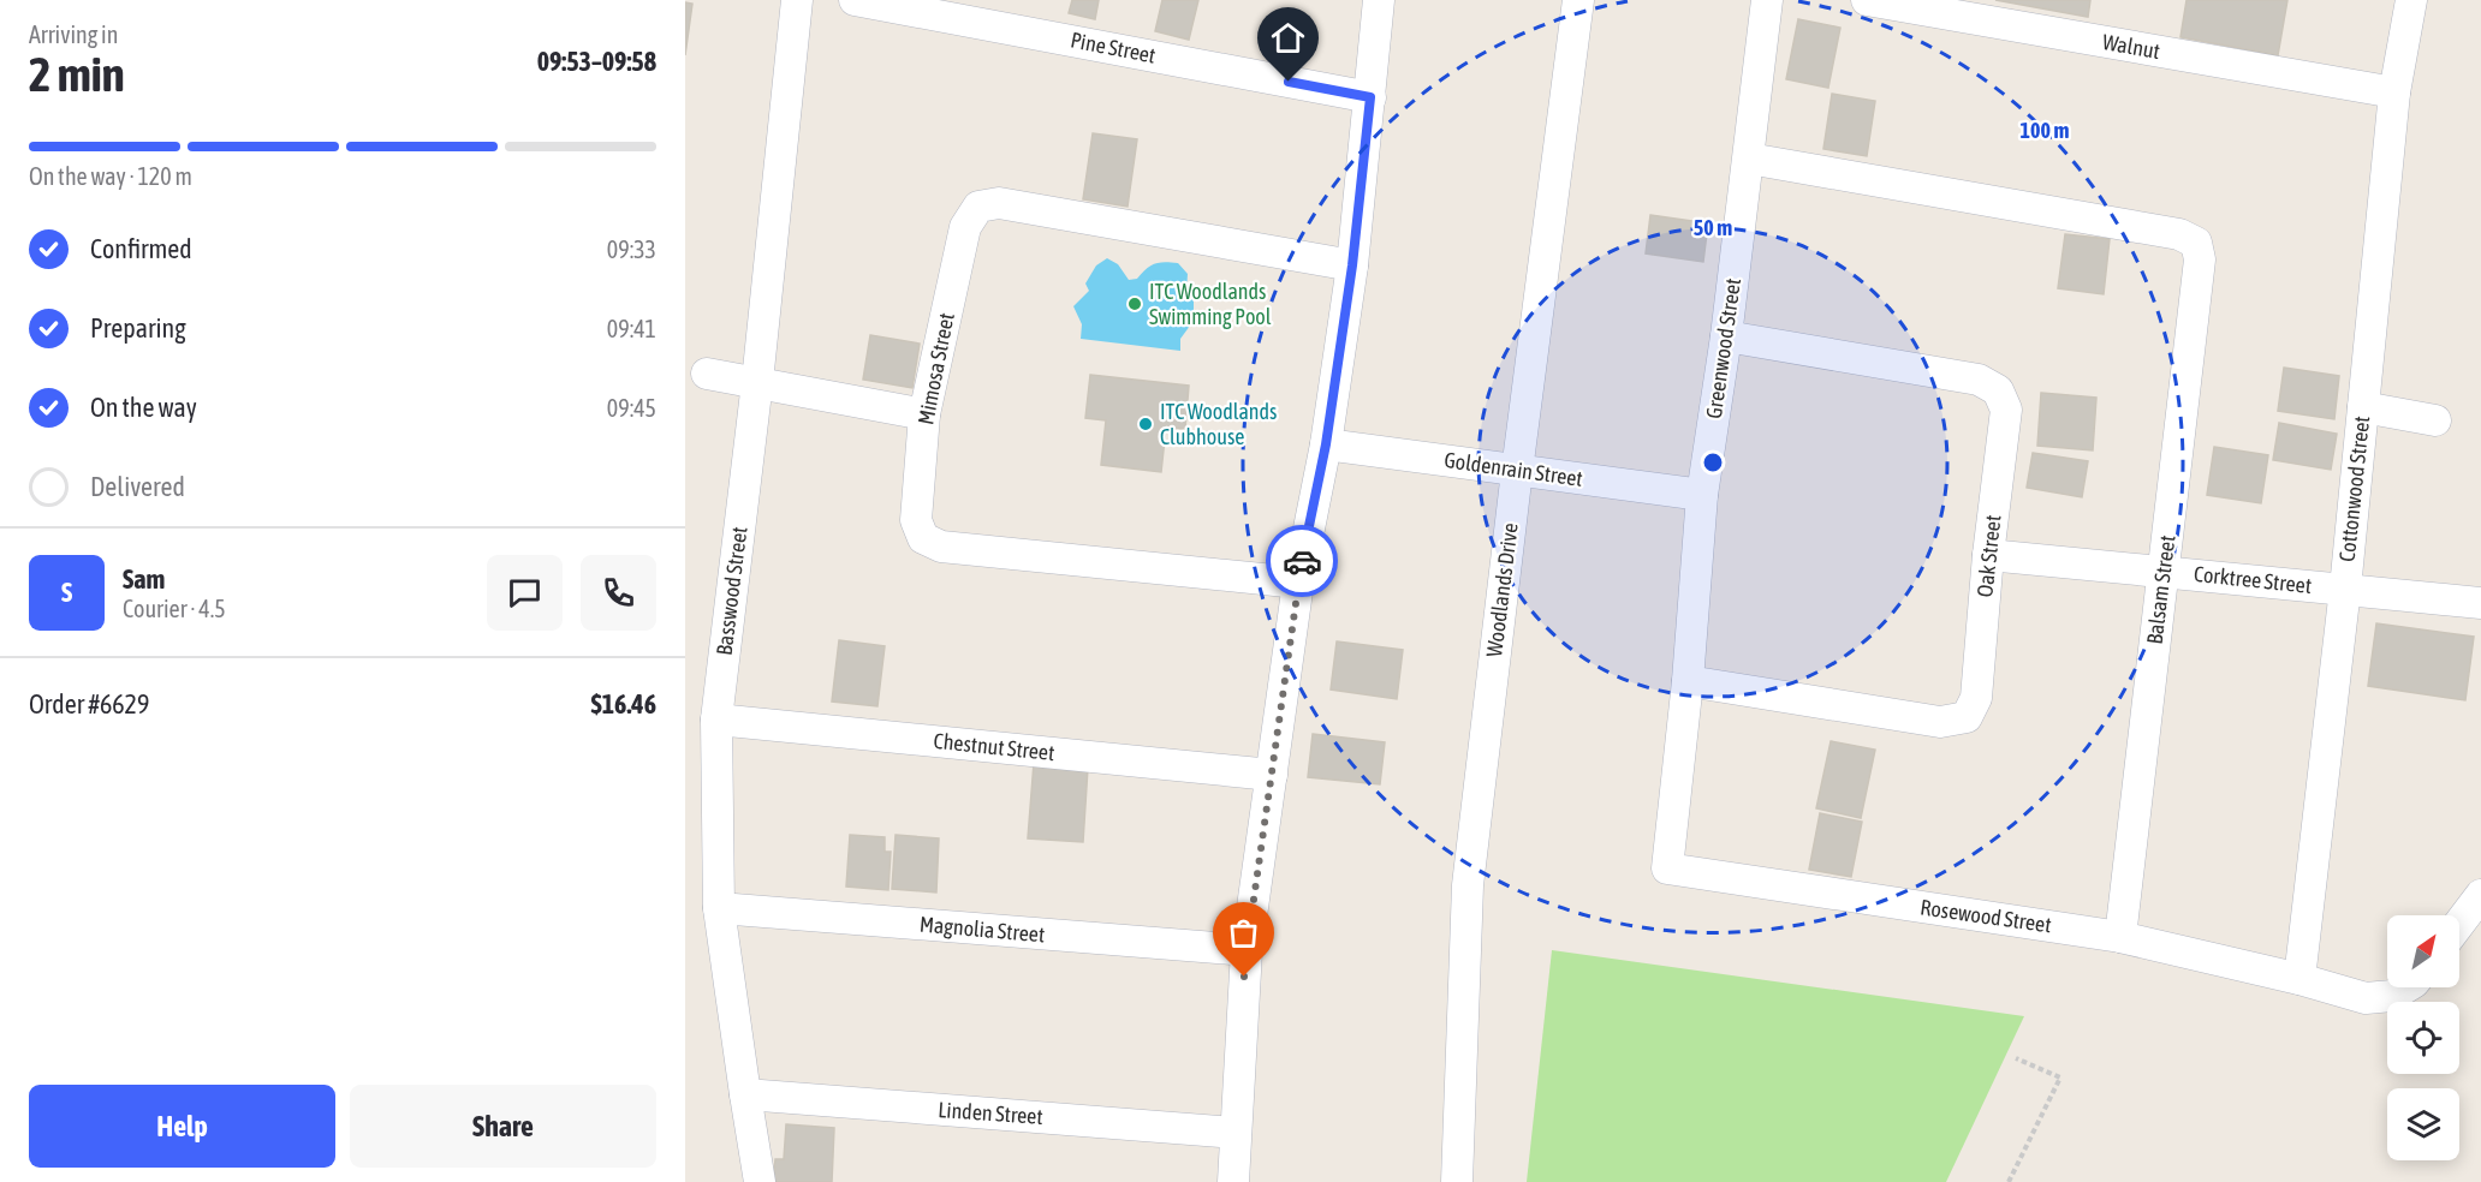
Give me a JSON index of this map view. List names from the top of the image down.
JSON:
{
  "streets": {
    "street": [
      "Walnut",
      "Pine Street",
      "Greenwood Street",
      "Mimosa Street",
      "Goldenrain Street",
      "Cottonwood Street",
      "Oak Street",
      "Corktree Street",
      "Woodlands Drive",
      "Balsam Street",
      "Basswood Street",
      "Chestnut Street",
      "Rosewood Street",
      "Magnolia Street",
      "Linden Street"
    ]
  },
  "crossings": [
    ["Walnut", "Cottonwood Street"],
    ["Greenwood Street", "Goldenrain Street"],
    ["Greenwood Street", "Oak Street"],
    ["Greenwood Street", "Balsam Street"],
    ["Greenwood Street", "Rosewood Street"],
    ["Goldenrain Street", "Woodlands Drive"],
    ["Cottonwood Street", "Corktree Street"],
    ["Cottonwood Street", "Rosewood Street"],
    ["Oak Street", "Corktree Street"],
    ["Corktree Street", "Balsam Street"],
    ["Balsam Street", "Rosewood Street"],
    ["Basswood Street", "Chestnut Street"],
    ["Basswood Street", "Magnolia Street"],
    ["Basswood Street", "Linden Street"]
  ],
  "places": ["ITC Woodlands Swimming Pool", "ITC Woodlands Clubhouse"],
  "north": "top right",
  "page": {
    "heading": ["2 min", "Arriving in", "09:53–09:58"],
    "panel": [
      "Sam",
      "Courier · 4.5",
      "Order #6629",
      "$16.46"
    ],
    "bar": "On the way · 120 m",
    "list": [
      ["Confirmed", "09:33"],
      ["Preparing", "09:41"],
      ["On the way", "09:45"],
      "Delivered"
    ],
    "round": "S",
    "buttons": ["Help", "Share"]
  },
  "rings": ["100 m", "50 m"]
}
